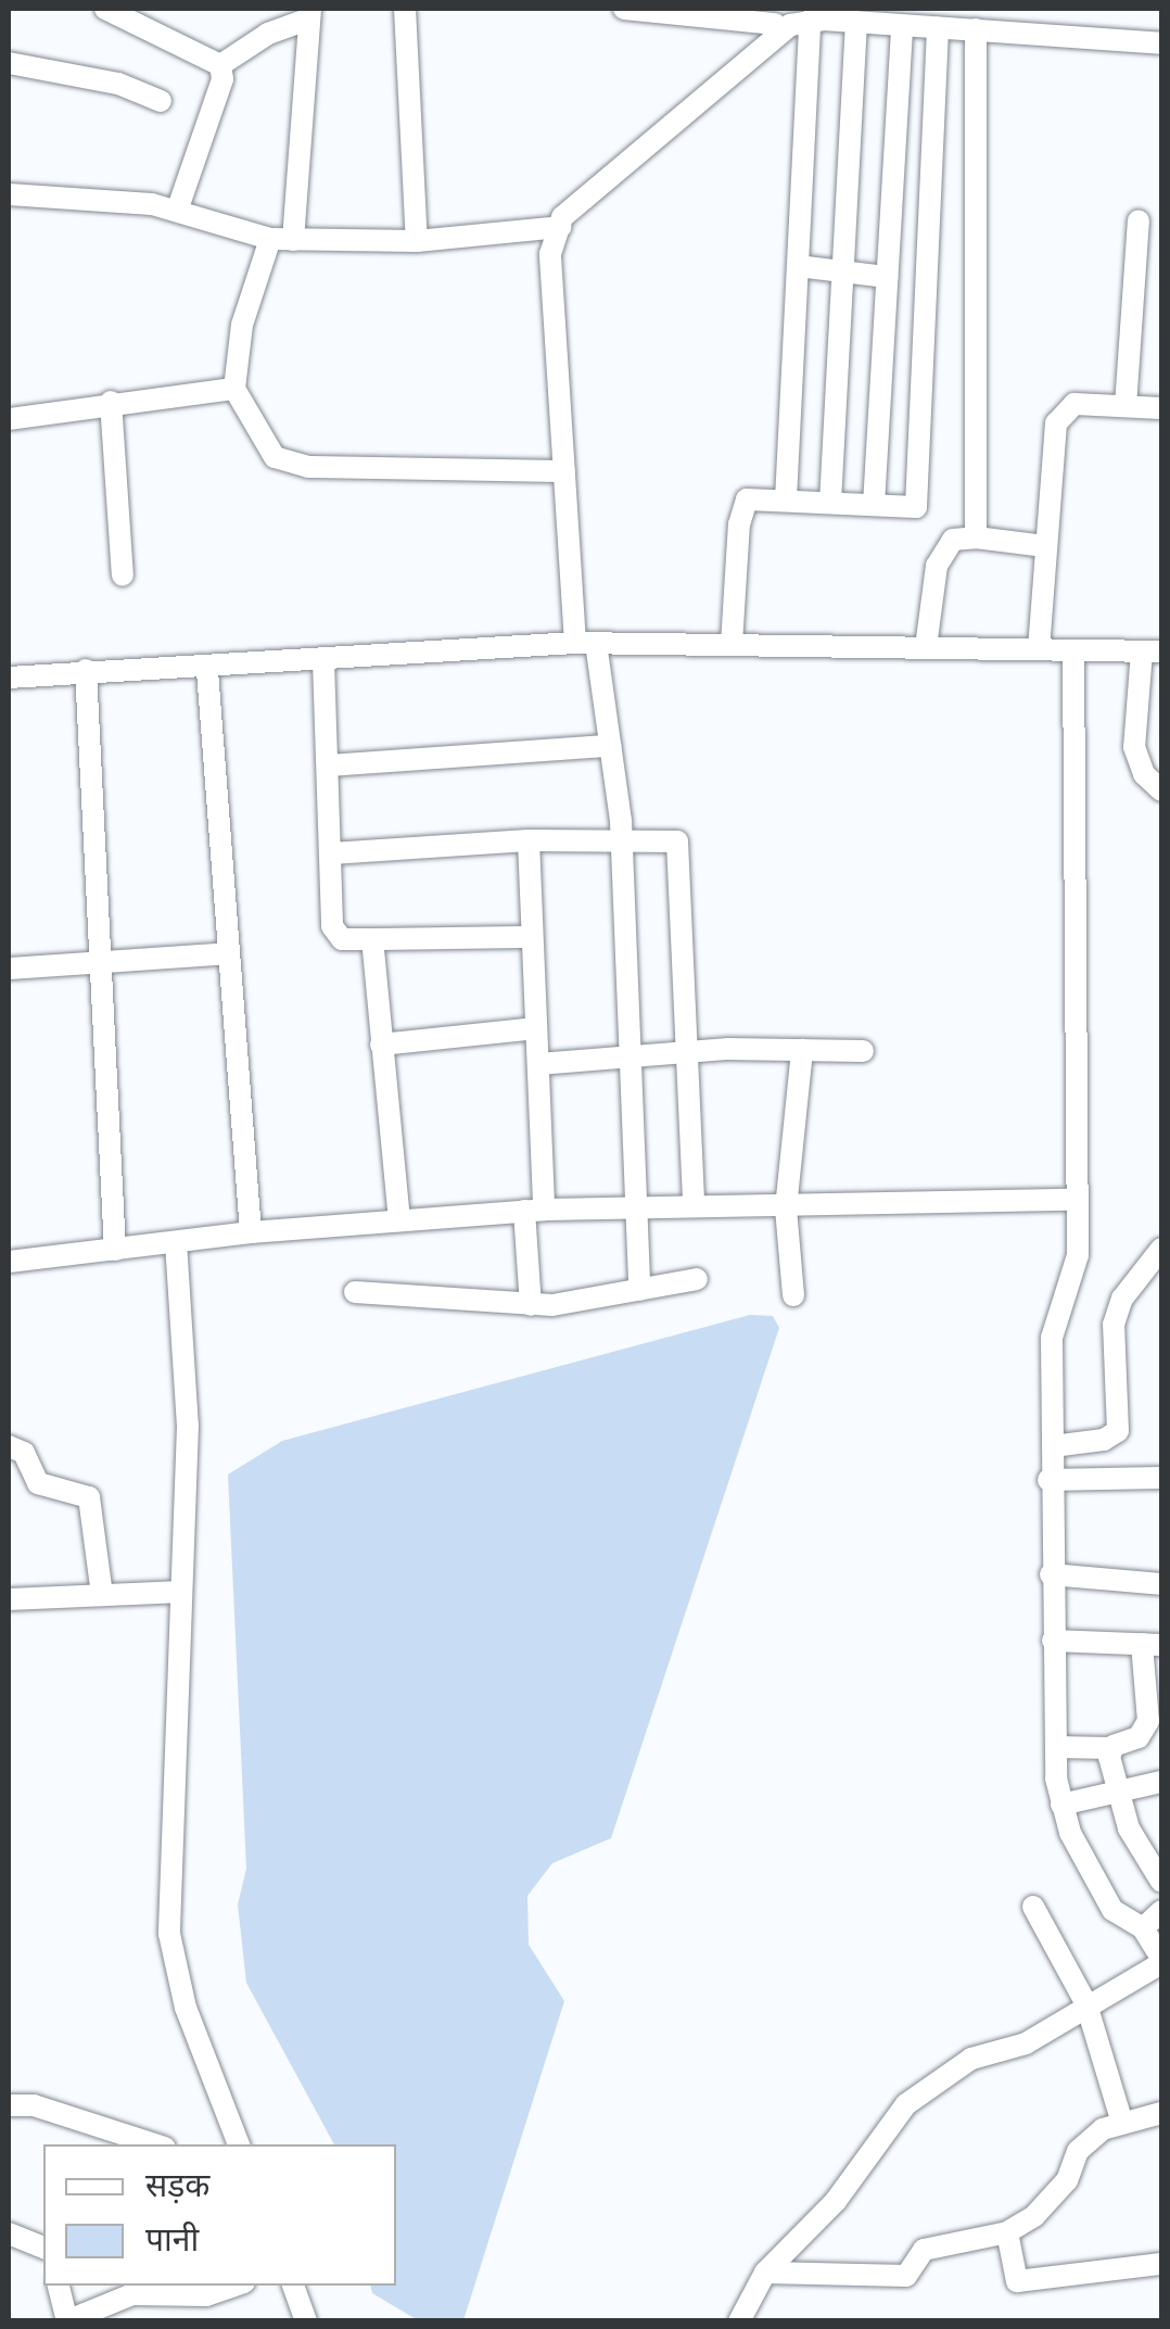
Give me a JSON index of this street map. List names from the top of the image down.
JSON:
{
  "legend": ["सड़क", "पानी"]
}
